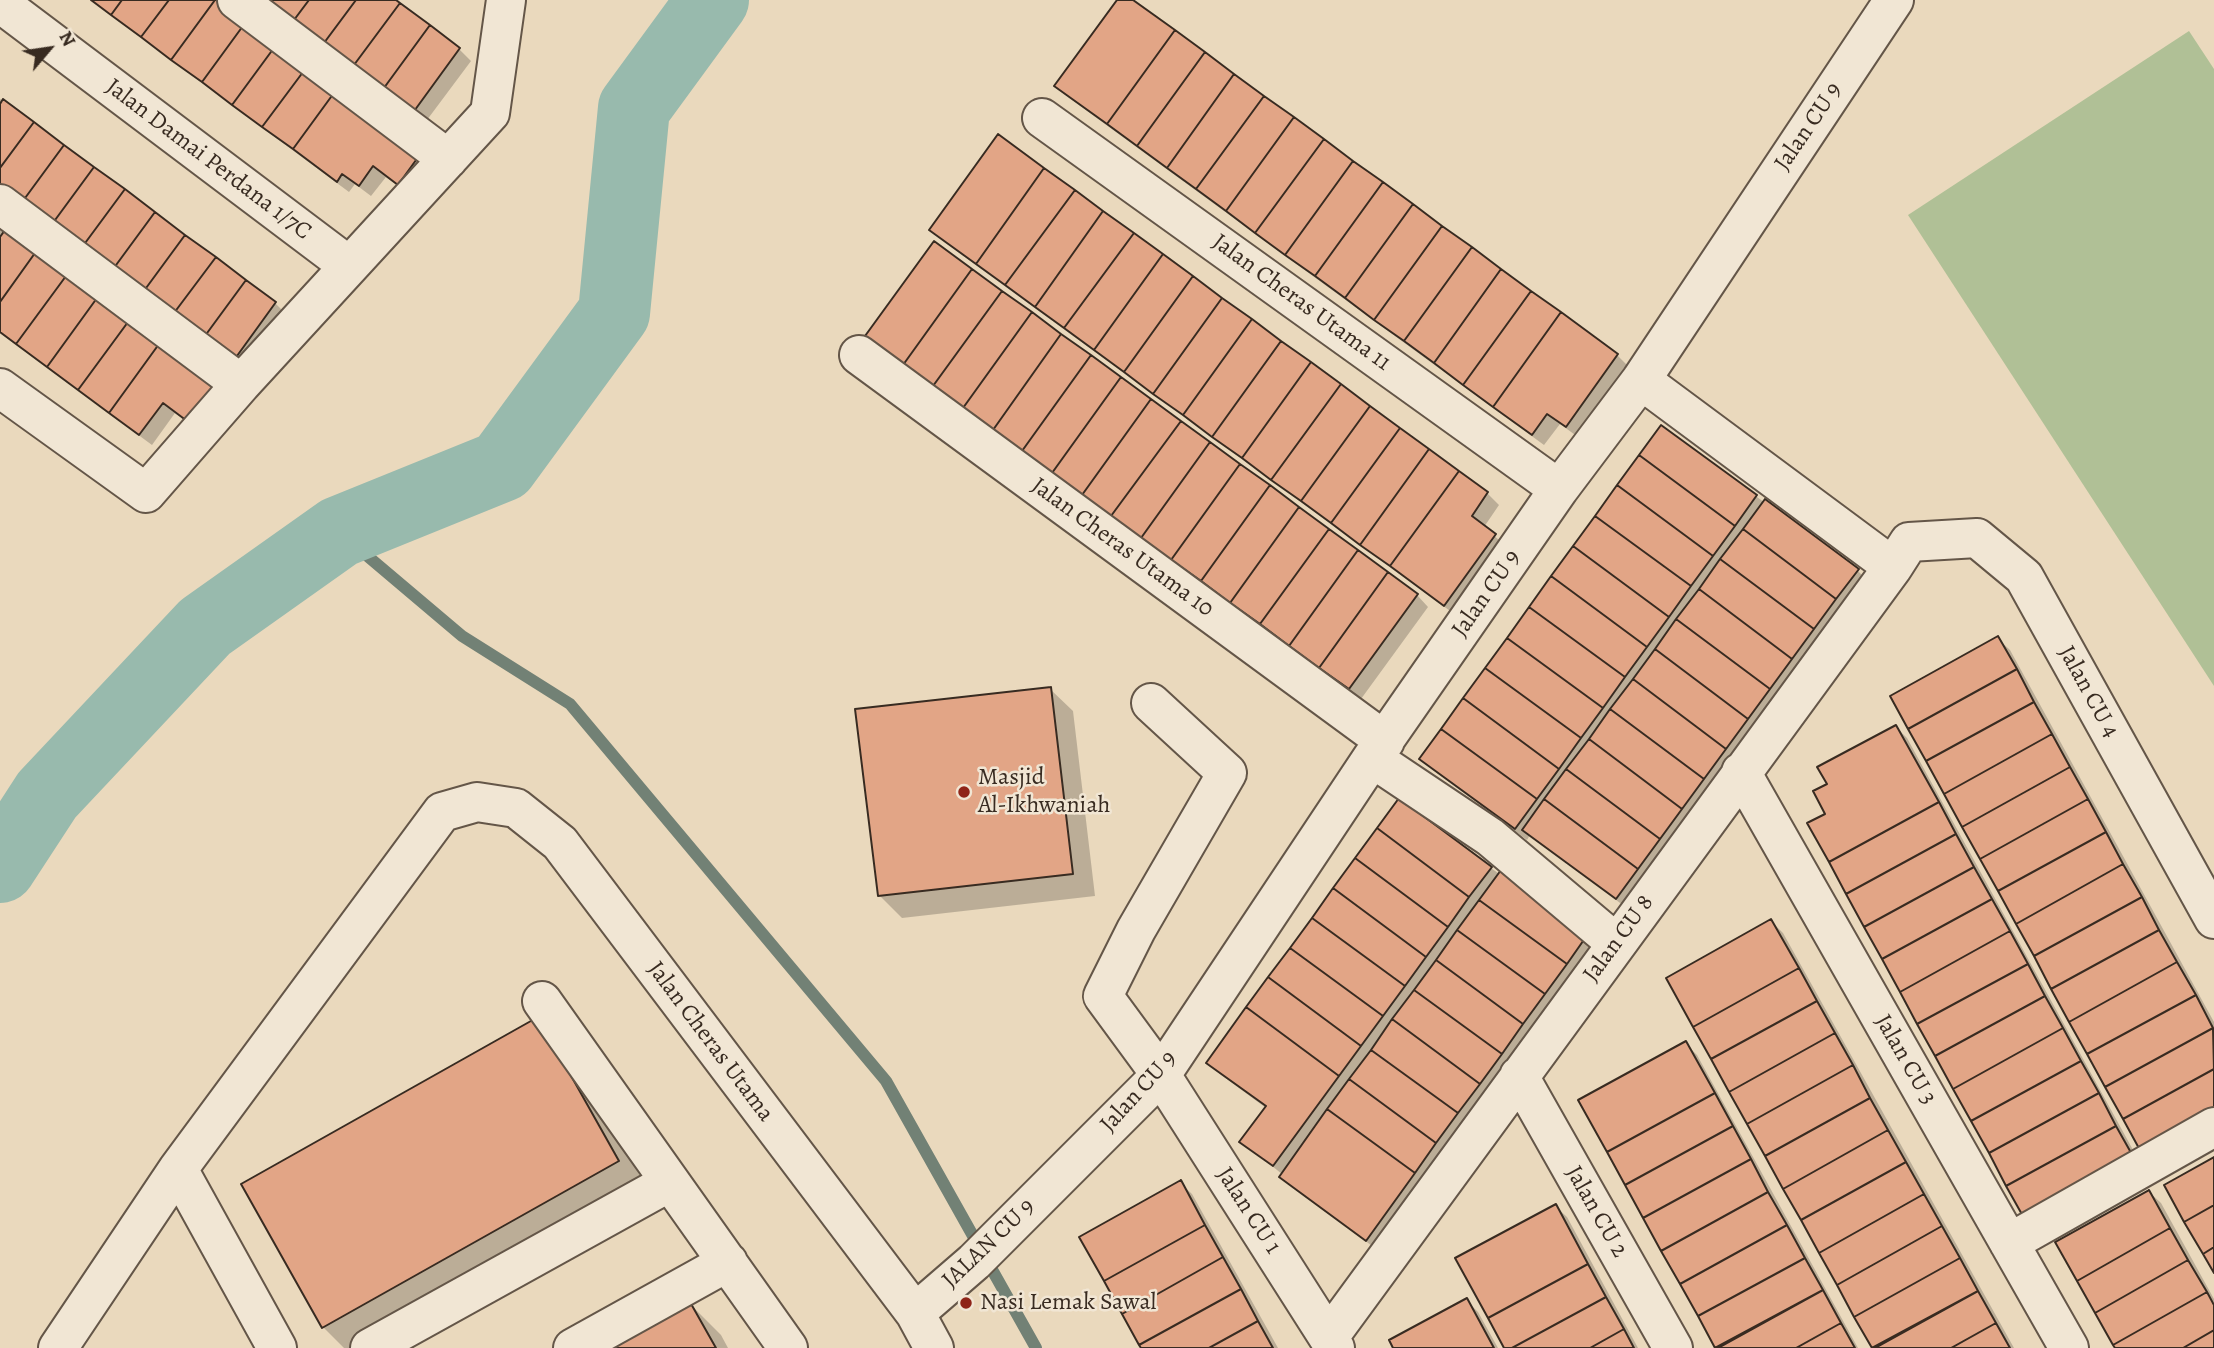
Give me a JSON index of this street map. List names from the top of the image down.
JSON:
{
  "streets": {
    "street": [
      "Jalan CU 9",
      "Jalan Damai Perdana 1/7C",
      "Jalan Cheras Utama 11",
      "Jalan Cheras Utama 10",
      "Jalan CU 4",
      "Jalan CU 8",
      "Jalan Cheras Utama",
      "Jalan CU 3",
      "Jalan CU 1",
      "Jalan CU 2",
      "JALAN CU 9"
    ]
  },
  "crossings": [
    ["Jalan CU 9", "Jalan Cheras Utama 11"],
    ["Jalan CU 9", "Jalan Cheras Utama 10"],
    ["Jalan CU 9", "Jalan CU 1"],
    ["Jalan CU 9", "JALAN CU 9"],
    ["Jalan Cheras Utama 10", "Jalan CU 8"],
    ["Jalan CU 4", "Jalan CU 8"],
    ["Jalan CU 8", "Jalan CU 3"],
    ["Jalan CU 8", "Jalan CU 1"],
    ["Jalan CU 8", "Jalan CU 2"],
    ["Jalan Cheras Utama", "JALAN CU 9"]
  ],
  "places": ["Masjid Al-Ikhwaniah", "Nasi Lemak Sawal"],
  "north": "top right"
}
